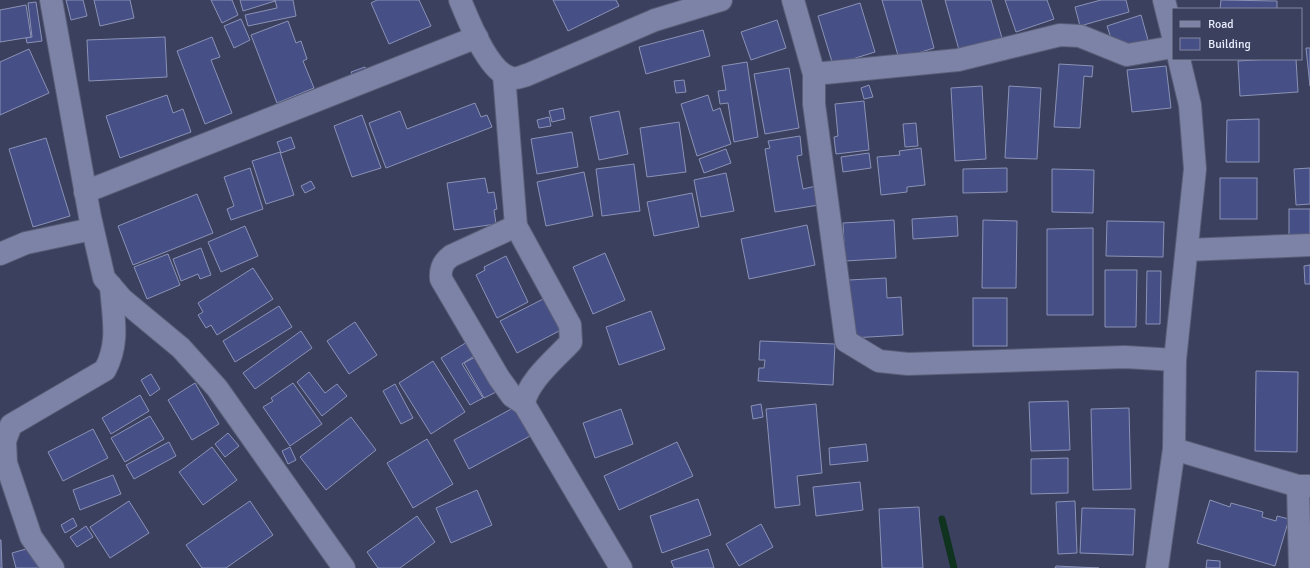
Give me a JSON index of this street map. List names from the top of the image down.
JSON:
{
  "legend": ["Road", "Building"]
}
